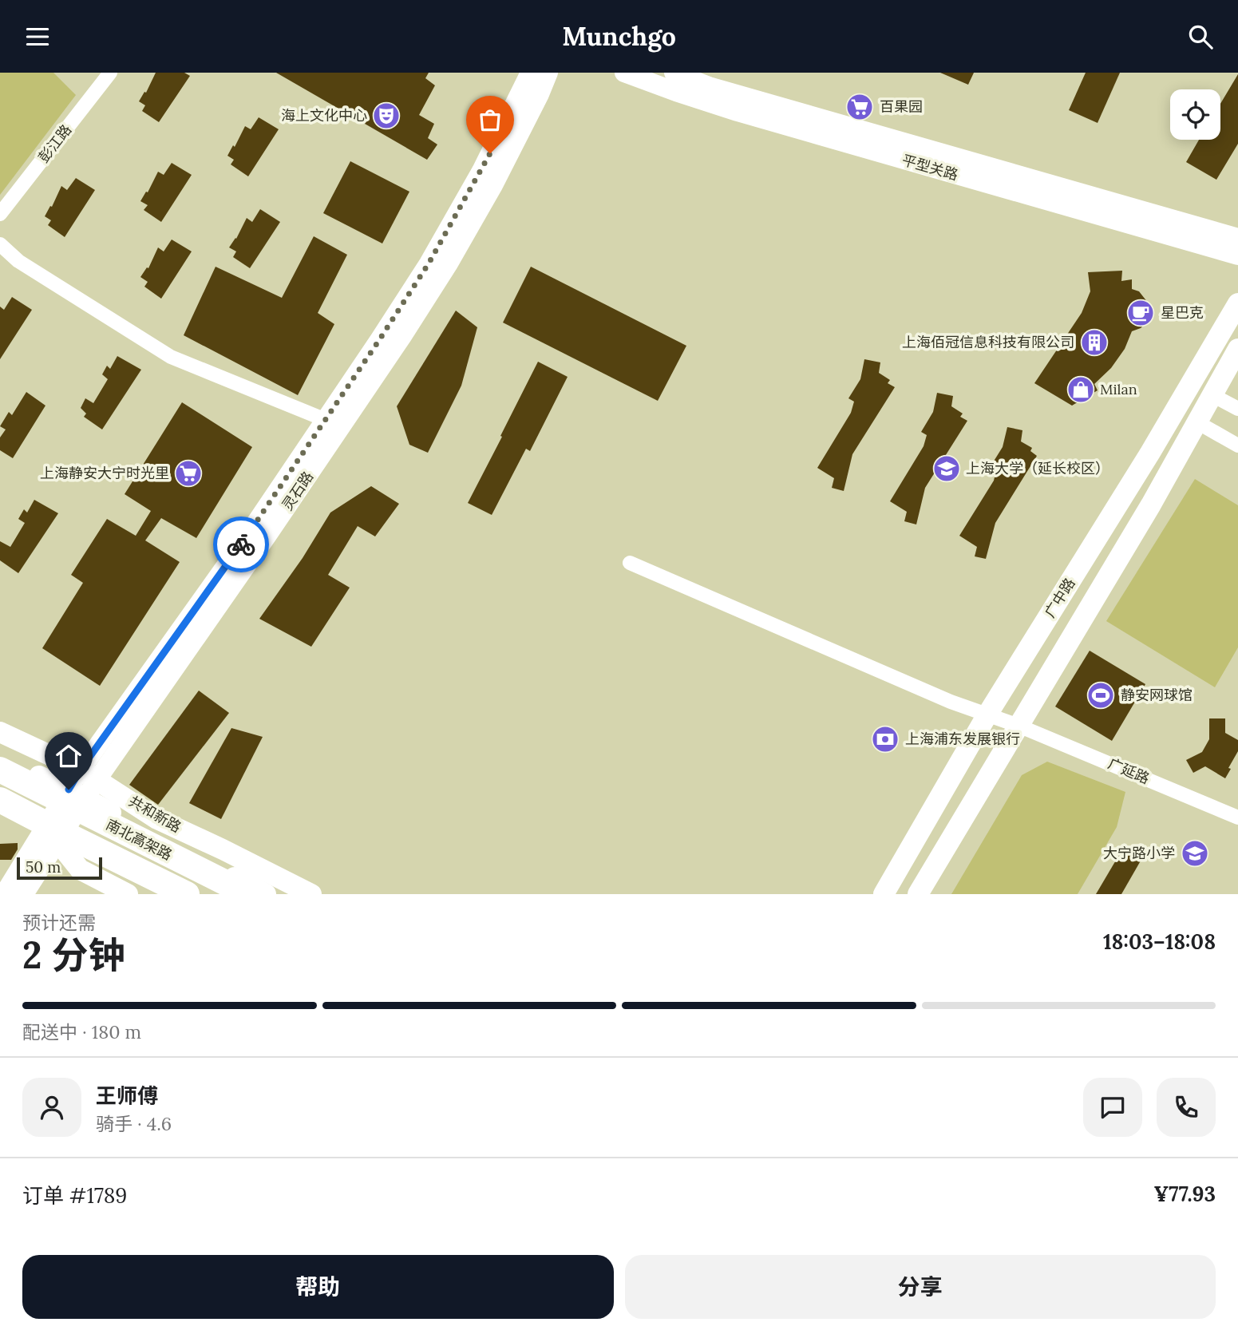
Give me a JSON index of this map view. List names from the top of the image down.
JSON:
{
  "streets": {
    "highway": ["南北高架路"],
    "main road": [
      "平型关路",
      "灵石路",
      "广中路",
      "共和新路"
    ],
    "street": ["彭江路", "广延路"]
  },
  "crossings": [
    ["灵石路", "共和新路"],
    ["广中路", "广延路"],
    ["共和新路", "南北高架路"]
  ],
  "places": {
    "supermarket": ["百果园", "上海静安大宁时光里"],
    "theatre": ["海上文化中心"],
    "cafe": ["星巴克"],
    "building": ["上海佰冠信息科技有限公司"],
    "shop": ["Milan"],
    "school or university": ["上海大学（延长校区）", "大宁路小学"],
    "sports": ["静安网球馆"],
    "bank": ["上海浦东发展银行"]
  },
  "scale_bar": "50 m",
  "page": {
    "header": "Munchgo",
    "scale": "50 m",
    "heading": ["2 分钟", "预计还需", "18:03–18:08"],
    "panel": [
      "王师傅",
      "骑手 · 4.6",
      "订单 #1789",
      "¥77.93"
    ],
    "bar": "配送中 · 180 m",
    "buttons": ["帮助", "分享"]
  }
}
